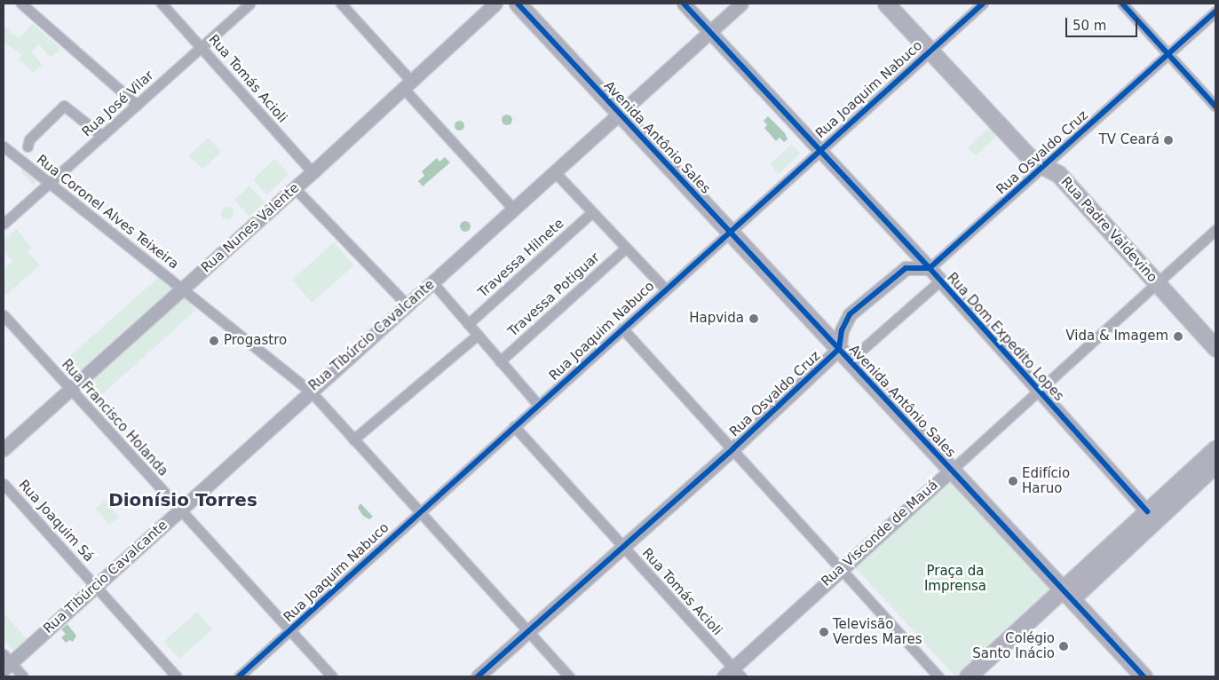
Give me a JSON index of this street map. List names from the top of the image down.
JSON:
{
  "streets": {
    "main road": ["Avenida Antônio Sales", "Rua Padre Valdevino"],
    "street": [
      "Rua Tomás Acioli",
      "Rua Joaquim Nabuco",
      "Rua José Vilar",
      "Rua Osvaldo Cruz",
      "Rua Coronel Alves Teixeira",
      "Rua Nunes Valente",
      "Travessa Hilnete",
      "Travessa Potiguar",
      "Rua Tibúrcio Cavalcante",
      "Rua Dom Expedito Lopes",
      "Rua Francisco Holanda",
      "Rua Joaquim Sá",
      "Rua Visconde de Mauá"
    ]
  },
  "crossings": [
    ["Rua Tomás Acioli", "Rua Joaquim Nabuco"],
    ["Rua Tomás Acioli", "Rua José Vilar"],
    ["Rua Tomás Acioli", "Rua Osvaldo Cruz"],
    ["Rua Tomás Acioli", "Rua Nunes Valente"],
    ["Rua Tomás Acioli", "Rua Visconde de Mauá"],
    ["Rua Joaquim Nabuco", "Avenida Antônio Sales"],
    ["Rua Joaquim Nabuco", "Rua Coronel Alves Teixeira"],
    ["Rua Joaquim Nabuco", "Rua Padre Valdevino"],
    ["Rua Joaquim Nabuco", "Rua Dom Expedito Lopes"],
    ["Rua Joaquim Nabuco", "Rua Francisco Holanda"],
    ["Rua José Vilar", "Rua Coronel Alves Teixeira"],
    ["Avenida Antônio Sales", "Rua Osvaldo Cruz"],
    ["Avenida Antônio Sales", "Rua Tibúrcio Cavalcante"],
    ["Avenida Antônio Sales", "Rua Visconde de Mauá"],
    ["Rua Osvaldo Cruz", "Rua Coronel Alves Teixeira"],
    ["Rua Osvaldo Cruz", "Rua Padre Valdevino"],
    ["Rua Osvaldo Cruz", "Rua Dom Expedito Lopes"],
    ["Rua Coronel Alves Teixeira", "Rua Nunes Valente"],
    ["Rua Coronel Alves Teixeira", "Rua Tibúrcio Cavalcante"],
    ["Rua Nunes Valente", "Rua Francisco Holanda"],
    ["Rua Padre Valdevino", "Rua Visconde de Mauá"],
    ["Rua Tibúrcio Cavalcante", "Rua Dom Expedito Lopes"],
    ["Rua Tibúrcio Cavalcante", "Rua Francisco Holanda"],
    ["Rua Tibúrcio Cavalcante", "Rua Joaquim Sá"],
    ["Rua Dom Expedito Lopes", "Rua Visconde de Mauá"]
  ],
  "districts": ["Dionísio Torres"],
  "parks": ["Praça da Imprensa"],
  "places": [
    "TV Ceará",
    "Hapvida",
    "Vida & Imagem",
    "Progastro",
    "Edifício Haruo",
    "Televisão Verdes Mares",
    "Colégio Santo Inácio"
  ],
  "scale_bar": "50 m"
}
